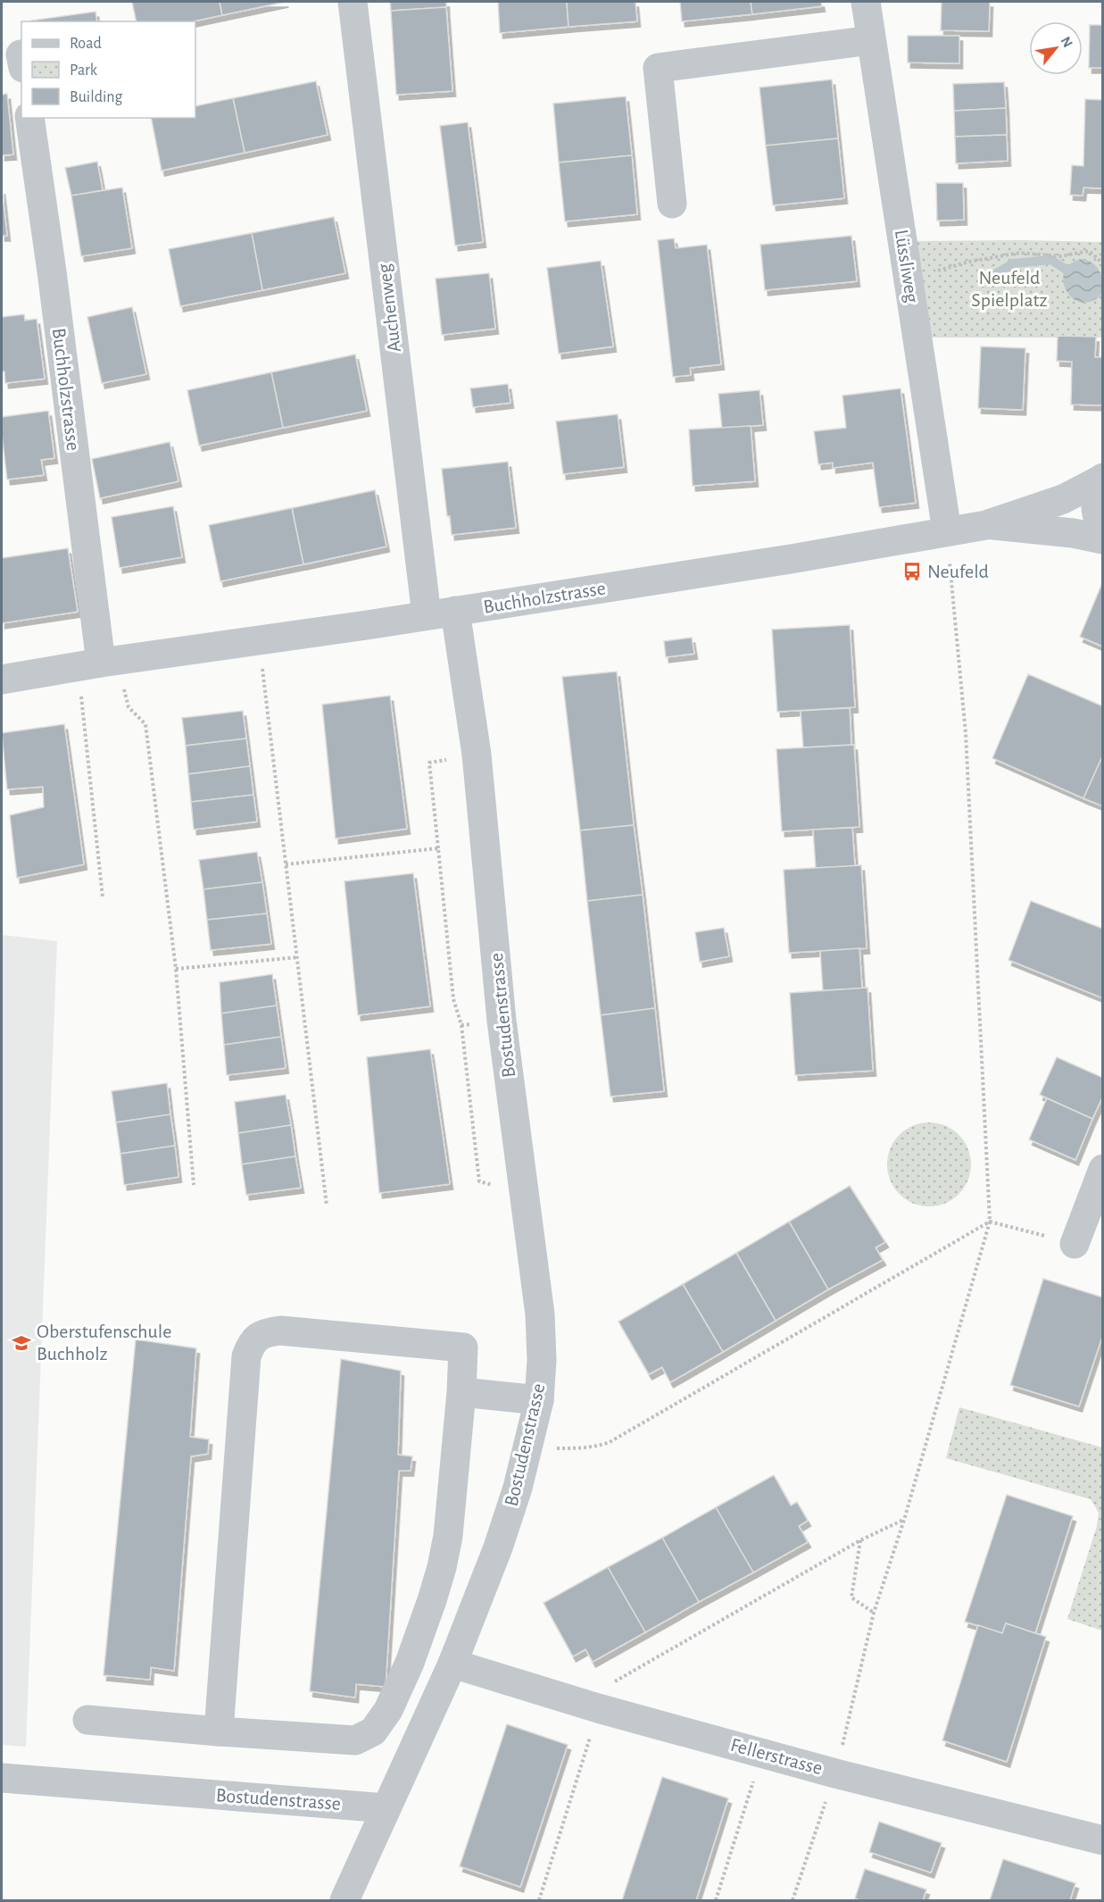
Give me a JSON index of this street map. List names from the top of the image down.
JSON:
{
  "streets": {
    "street": [
      "Lüssliweg",
      "Auchenweg",
      "Buchholzstrasse",
      "Bostudenstrasse",
      "Fellerstrasse"
    ]
  },
  "crossings": [
    ["Lüssliweg", "Buchholzstrasse"],
    ["Auchenweg", "Buchholzstrasse"],
    ["Buchholzstrasse", "Bostudenstrasse"],
    ["Bostudenstrasse", "Fellerstrasse"]
  ],
  "parks": ["Neufeld Spielplatz"],
  "places": {
    "bus stop": ["Neufeld"],
    "school or university": ["Oberstufenschule Buchholz"]
  },
  "legend": ["Road", "Park", "Building"],
  "north": "top right"
}
